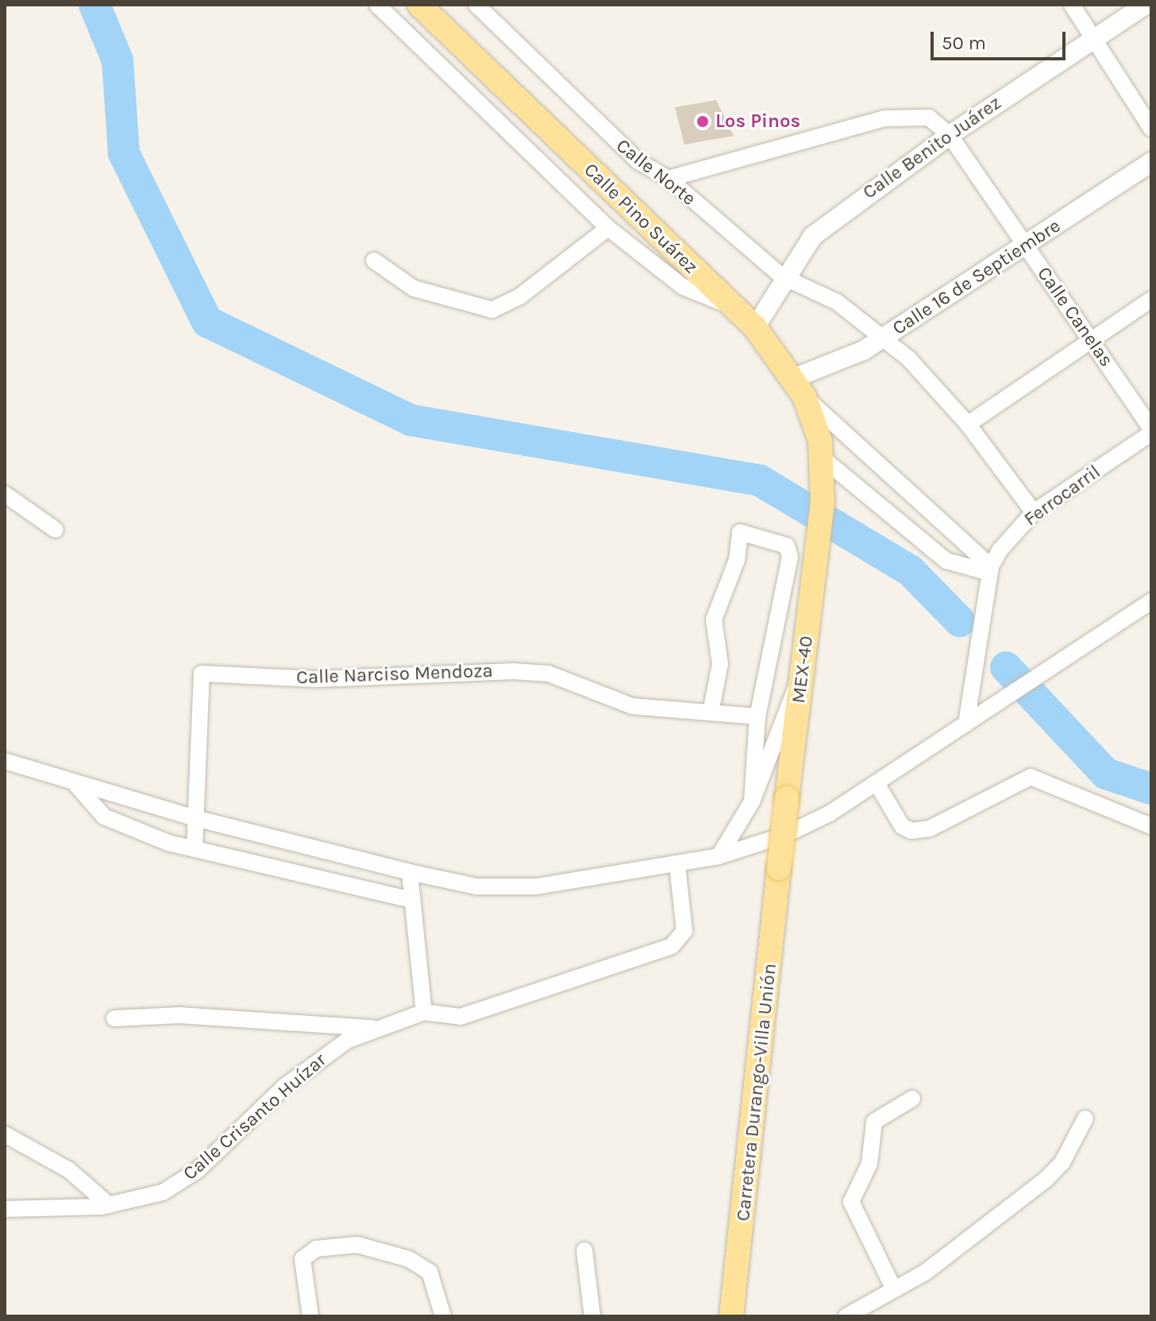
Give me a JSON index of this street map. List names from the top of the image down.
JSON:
{
  "streets": {
    "main road": ["Calle Pino Suárez", "MEX-40", "Carretera Durango-Villa Unión"],
    "street": [
      "Calle Benito Juárez",
      "Calle Norte",
      "Calle 16 de Septiembre",
      "Calle Canelas",
      "Ferrocarril",
      "Calle Narciso Mendoza",
      "Calle Crisanto Huízar"
    ]
  },
  "crossings": [
    ["Calle Benito Juárez", "Calle Norte"],
    ["Calle Benito Juárez", "Calle Pino Suárez"],
    ["Calle Benito Juárez", "Calle Canelas"],
    ["Calle Norte", "Calle 16 de Septiembre"],
    ["Calle Norte", "Calle Canelas"],
    ["Calle Norte", "Ferrocarril"],
    ["Calle Pino Suárez", "Calle 16 de Septiembre"],
    ["Calle Pino Suárez", "MEX-40"],
    ["Calle 16 de Septiembre", "Calle Canelas"],
    ["Calle Canelas", "Ferrocarril"],
    ["MEX-40", "Carretera Durango-Villa Unión"]
  ],
  "places": ["Los Pinos"],
  "scale_bar": "50 m"
}
